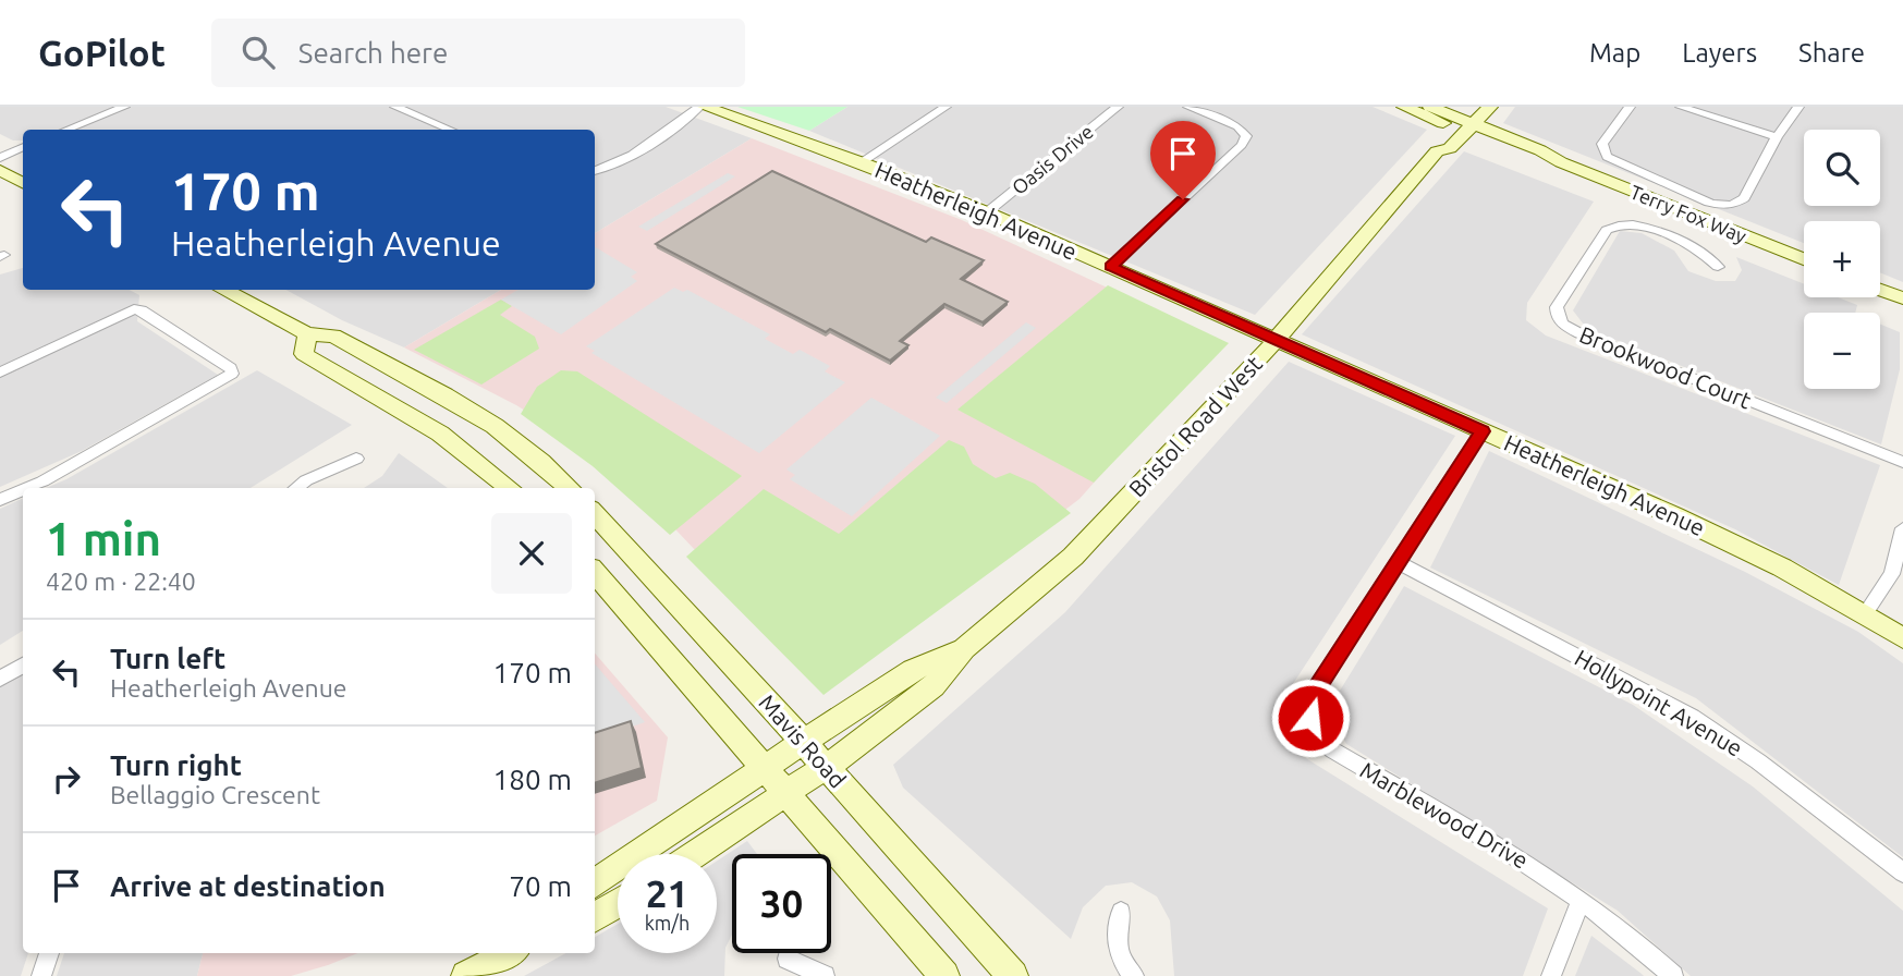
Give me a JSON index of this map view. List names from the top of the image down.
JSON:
{
  "streets": {
    "street": [
      "Oasis Drive",
      "Heatherleigh Avenue",
      "Terry Fox Way",
      "Brookwood Court",
      "Bristol Road West",
      "Hollypoint Avenue",
      "Mavis Road",
      "Marblewood Drive"
    ]
  },
  "crossings": [
    ["Oasis Drive", "Heatherleigh Avenue"],
    ["Heatherleigh Avenue", "Bristol Road West"],
    ["Heatherleigh Avenue", "Marblewood Drive"],
    ["Terry Fox Way", "Bristol Road West"],
    ["Bristol Road West", "Mavis Road"],
    ["Hollypoint Avenue", "Marblewood Drive"]
  ],
  "page": {
    "header": "GoPilot",
    "search": "Search here",
    "nav": ["Map", "Layers", "Share"],
    "map_buttons": ["+", "−"],
    "turn": ["170 m", "Heatherleigh Avenue"],
    "heading": ["1 min", "420 m · 22:40"],
    "list": [
      {
        "name": "Turn left",
        "note": "Heatherleigh Avenue",
        "value": "170 m"
      },
      {
        "name": "Turn right",
        "note": "Bellaggio Crescent",
        "value": "180 m"
      },
      {
        "name": "Arrive at destination",
        "value": "70 m"
      }
    ],
    "speed": "21 km/h",
    "limit": "30"
  }
}
